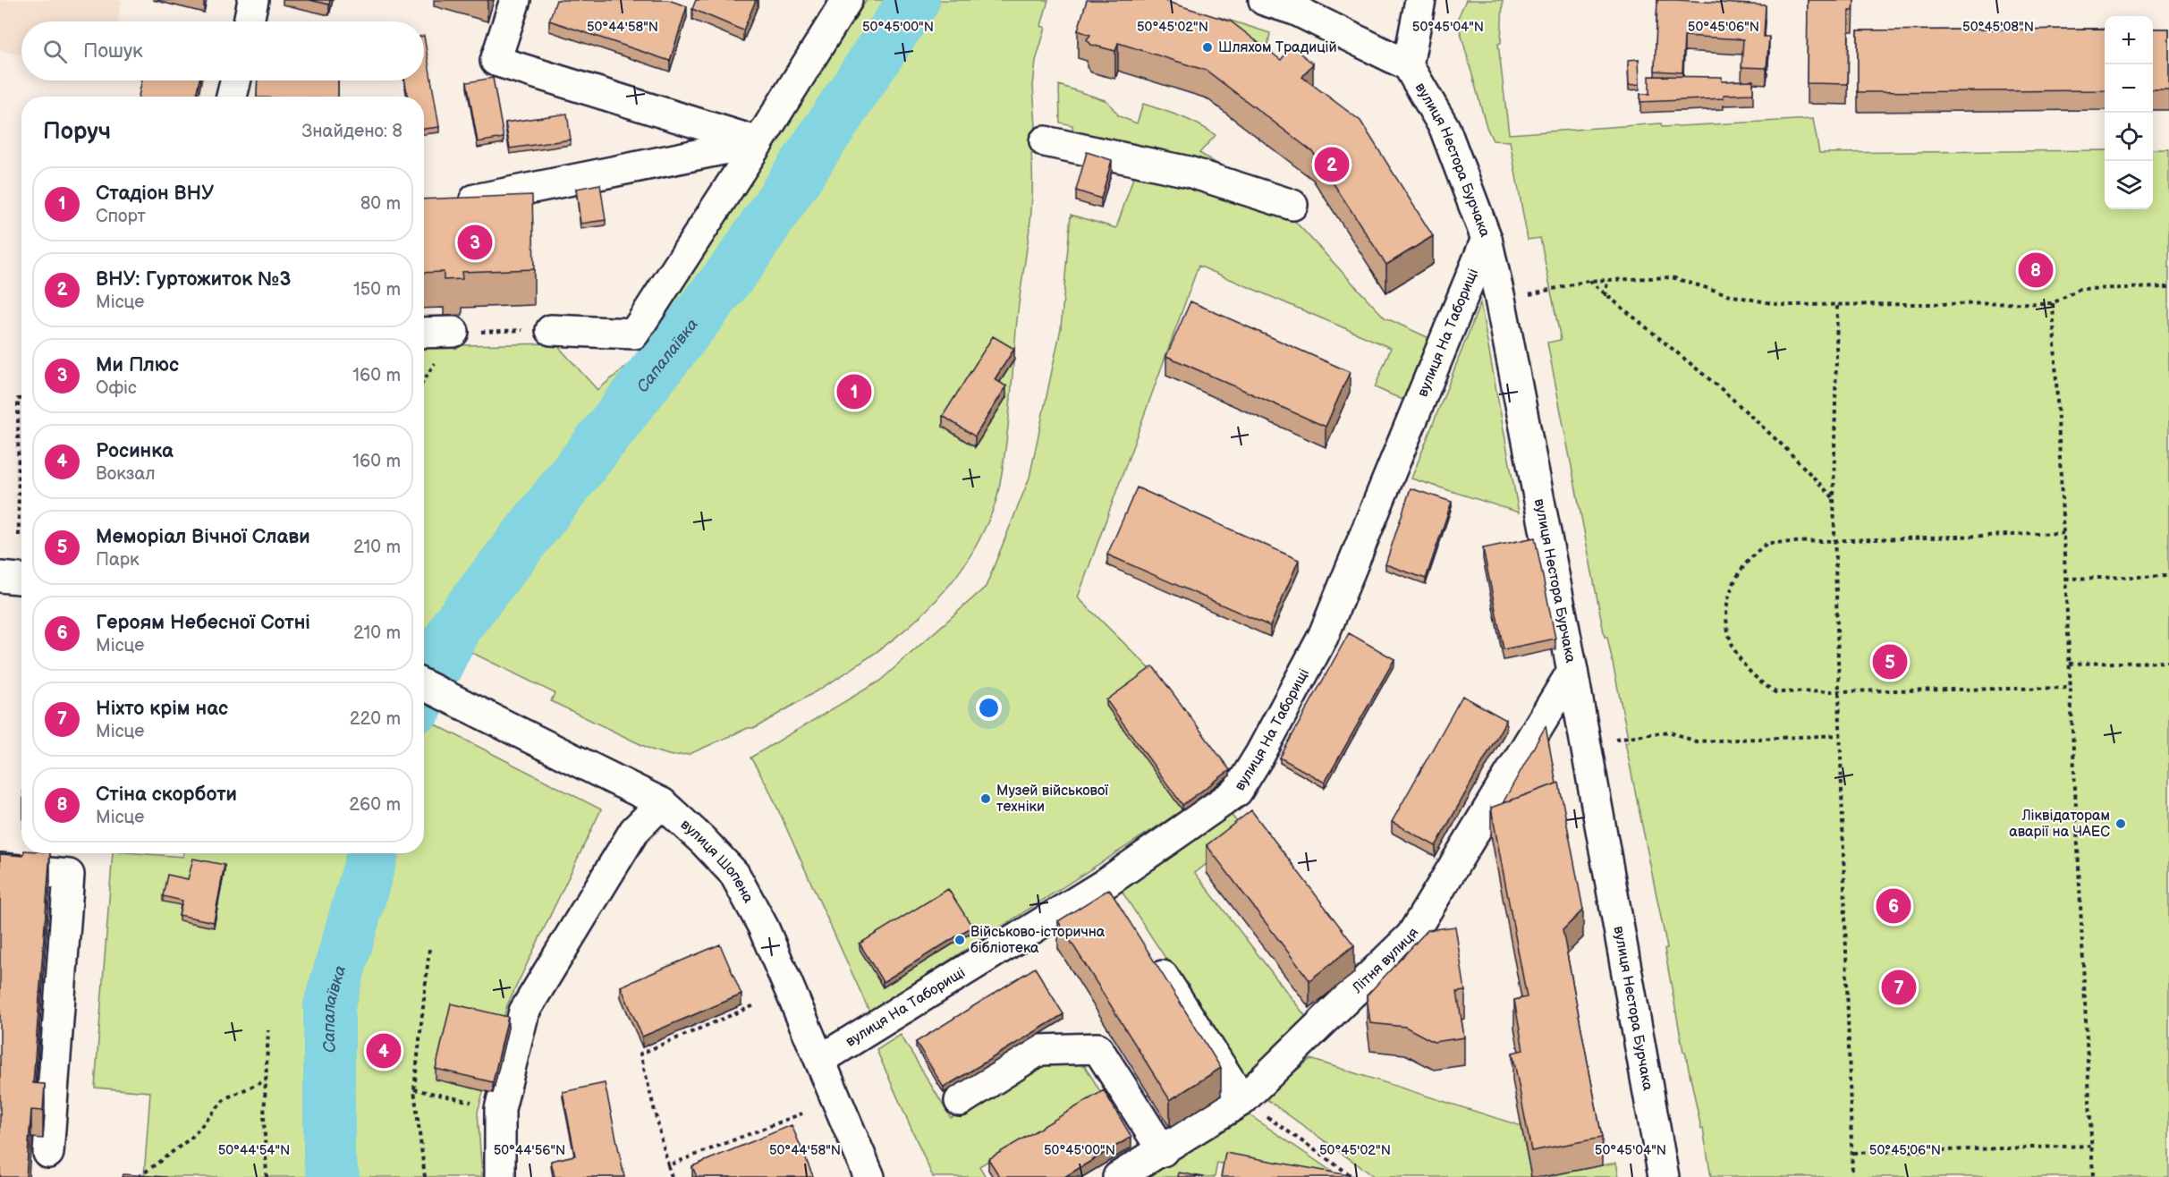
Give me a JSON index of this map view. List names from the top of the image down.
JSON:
{
  "streets": {
    "street": [
      "вулиця Нестора Бурчака",
      "вулиця На Таборищі",
      "вулиця Шопена",
      "Літня вулиця"
    ]
  },
  "crossings": [
    ["вулиця Нестора Бурчака", "вулиця На Таборищі"],
    ["вулиця Нестора Бурчака", "Літня вулиця"],
    ["вулиця На Таборищі", "вулиця Шопена"]
  ],
  "water": ["Сапалаївка"],
  "places": [
    "Шляхом Традицій",
    "Музей військової техніки",
    "Ліквідаторам аварії на ЧАЕС",
    "Військово-історична бібліотека"
  ],
  "page": {
    "map_buttons": ["+", "−"],
    "search": "Пошук",
    "heading": ["Поруч", "Знайдено: 8"],
    "pins": [
      "2",
      "3",
      "8",
      "1",
      "5",
      "6",
      "7",
      "4"
    ],
    "list": [
      {
        "mark": "1",
        "name": "Стадіон ВНУ",
        "note": "Спорт",
        "value": "80 m"
      },
      {
        "mark": "2",
        "name": "ВНУ: Гуртожиток №3",
        "note": "Місце",
        "value": "150 m"
      },
      {
        "mark": "3",
        "name": "Ми Плюс",
        "note": "Офіс",
        "value": "160 m"
      },
      {
        "mark": "4",
        "name": "Росинка",
        "note": "Вокзал",
        "value": "160 m"
      },
      {
        "mark": "5",
        "name": "Меморіал Вічної Слави",
        "note": "Парк",
        "value": "210 m"
      },
      {
        "mark": "6",
        "name": "Героям Небесної Сотні",
        "note": "Місце",
        "value": "210 m"
      },
      {
        "mark": "7",
        "name": "Ніхто крім нас",
        "note": "Місце",
        "value": "220 m"
      },
      {
        "mark": "8",
        "name": "Стіна скорботи",
        "note": "Місце",
        "value": "260 m"
      }
    ]
  },
  "coordinates": [
    "50°44'58\"N",
    "50°45'00\"N",
    "50°45'02\"N",
    "50°45'04\"N",
    "50°45'06\"N",
    "50°45'08\"N",
    "50°44'54\"N",
    "50°44'56\"N"
  ]
}
